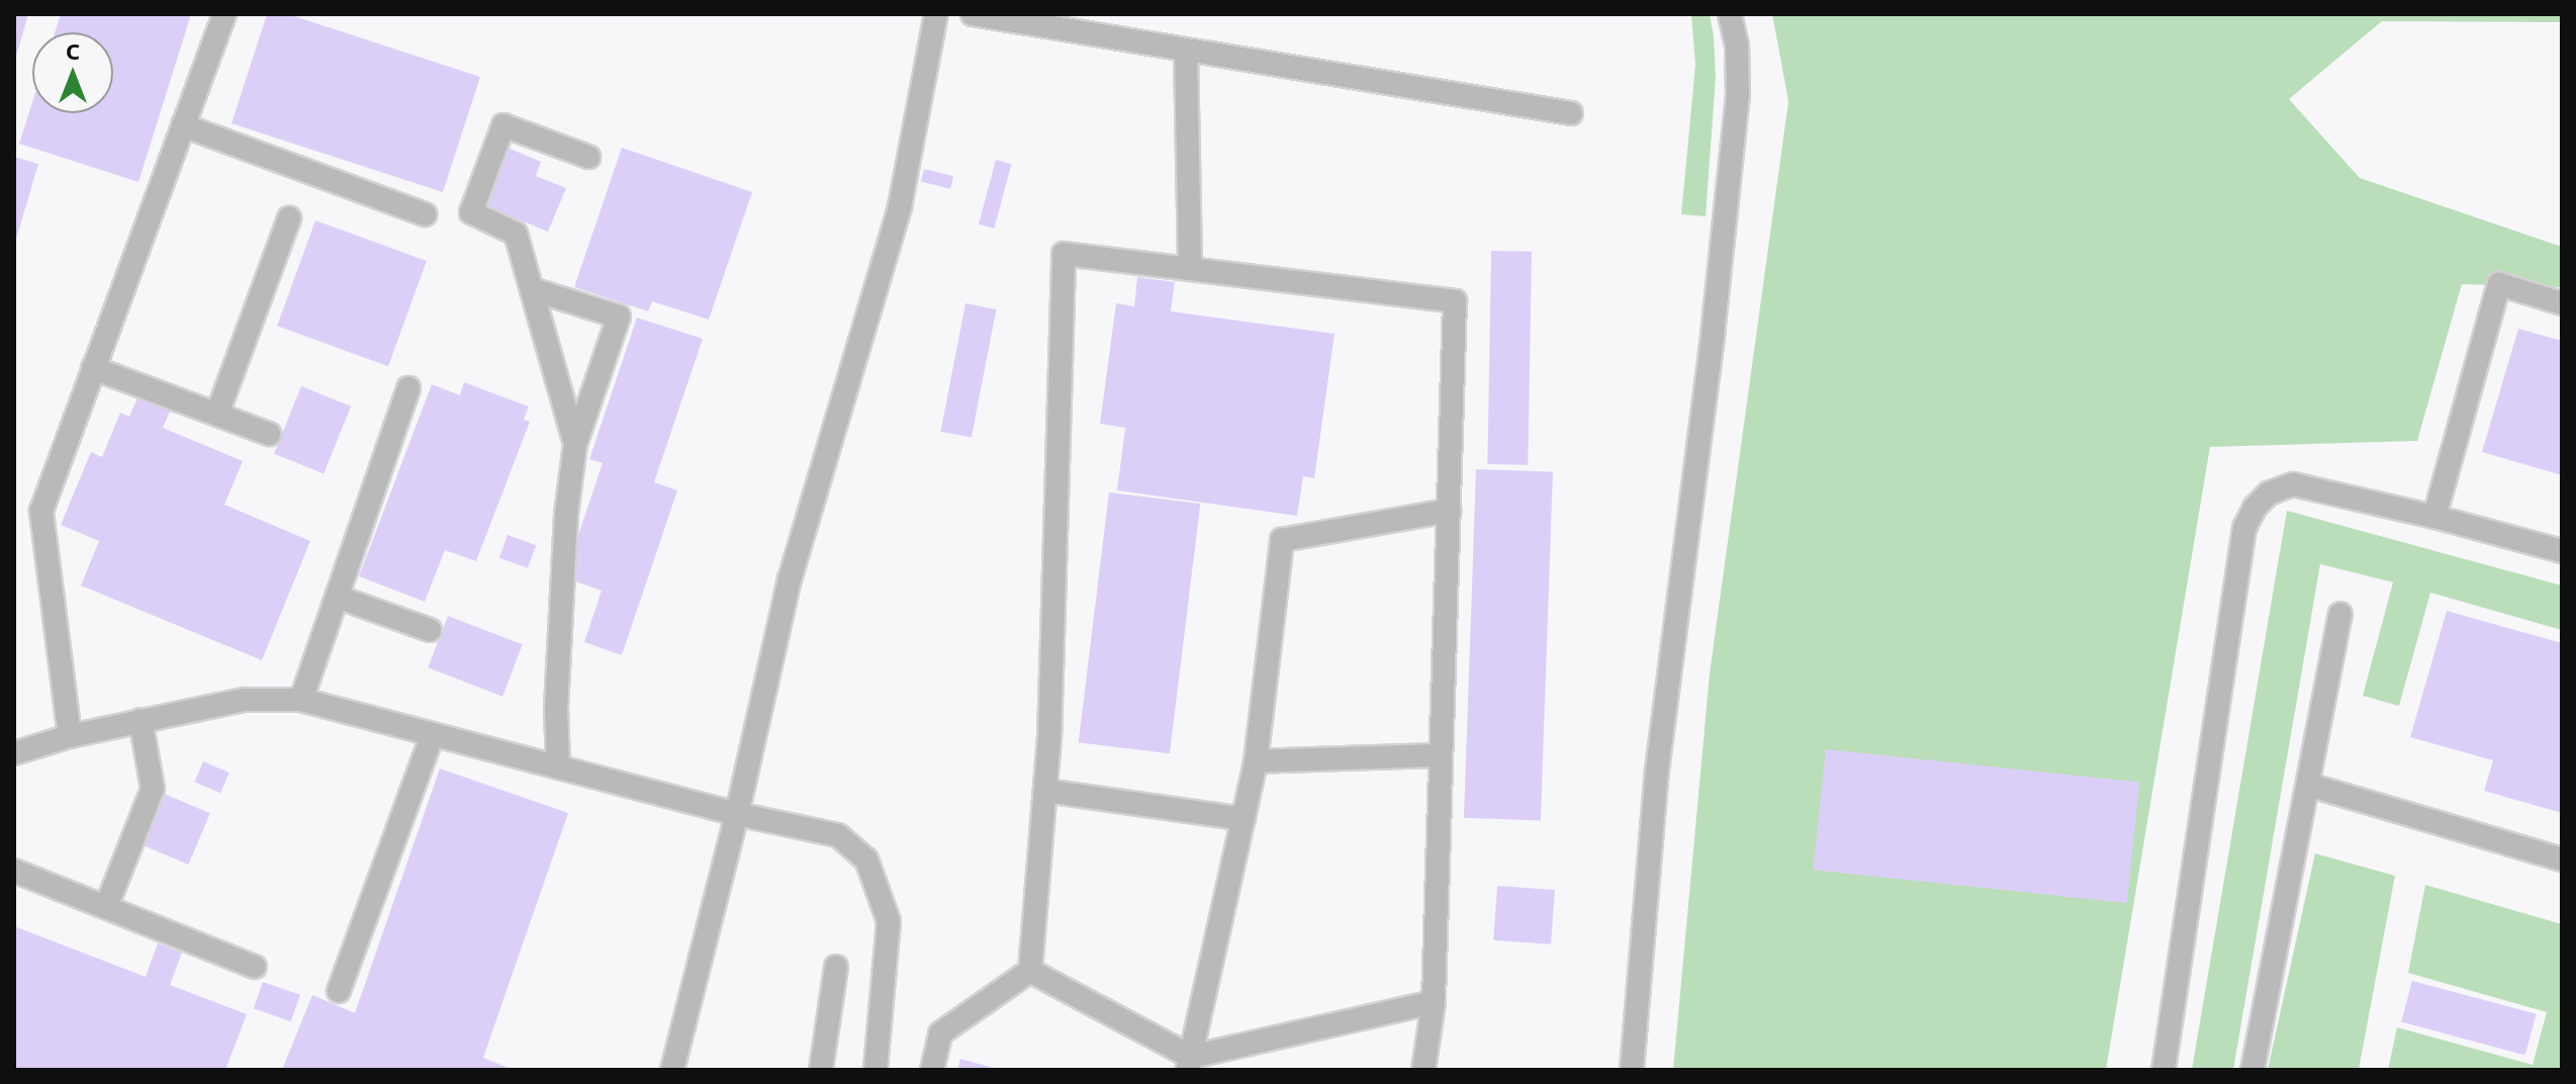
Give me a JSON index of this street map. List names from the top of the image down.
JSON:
{
  "north": "top"
}
